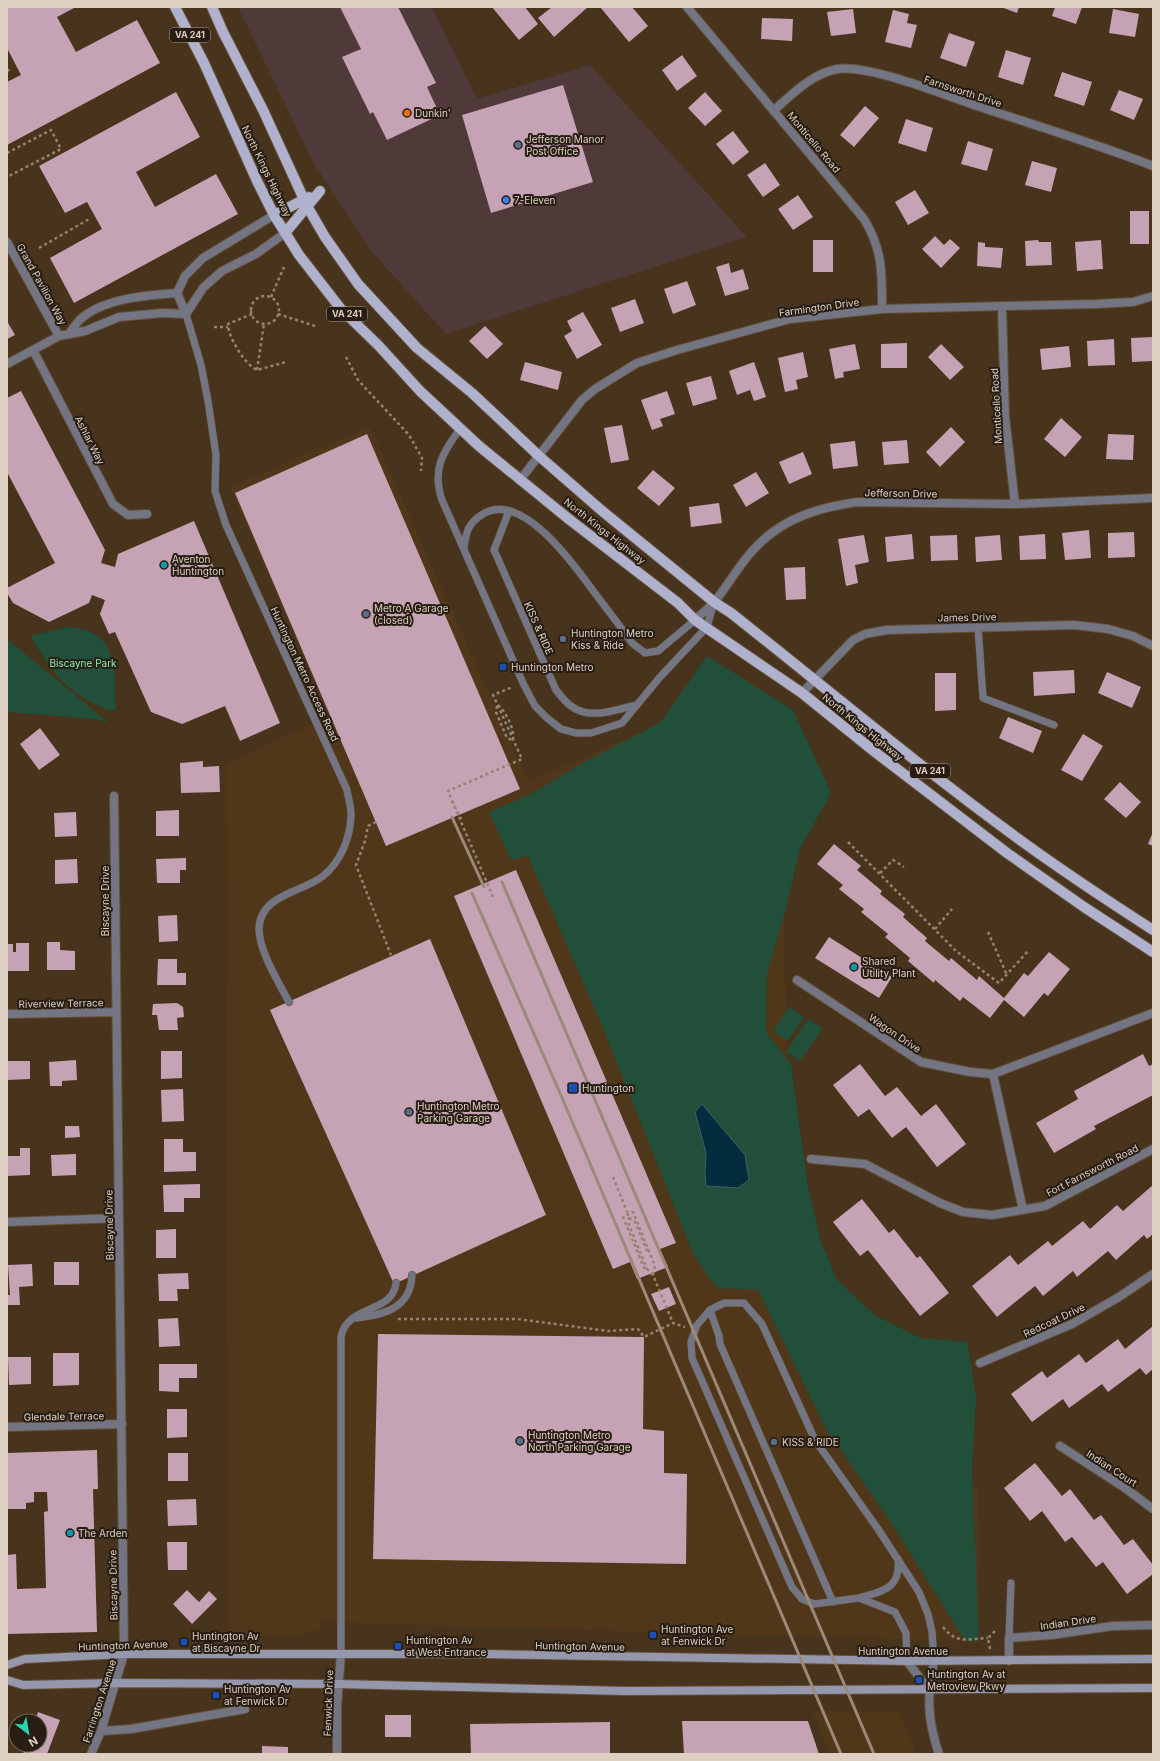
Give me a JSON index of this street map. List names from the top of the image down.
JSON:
{
  "streets": {
    "main road": ["VA 241", "North Kings Highway", "Huntington Avenue"],
    "street": [
      "Farnsworth Drive",
      "Monticello Road",
      "Grand Pavilion Way",
      "Farmington Drive",
      "Ashlar Way",
      "Jefferson Drive",
      "James Drive",
      "Biscayne Drive",
      "Riverview Terrace",
      "Wagon Drive",
      "Fort Farnsworth Road",
      "Redcoat Drive",
      "Glendale Terrace",
      "Indian Court",
      "Indian Drive",
      "Farrington Avenue",
      "Fenwick Drive"
    ],
    "lane": ["KISS & RIDE", "Huntington Metro Access Road"]
  },
  "crossings": [
    ["Farnsworth Drive", "Monticello Road"],
    ["Monticello Road", "Farmington Drive"],
    ["Monticello Road", "Jefferson Drive"],
    ["North Kings Highway", "Farmington Drive"],
    ["North Kings Highway", "Jefferson Drive"],
    ["North Kings Highway", "James Drive"],
    ["Biscayne Drive", "Riverview Terrace"],
    ["Biscayne Drive", "Glendale Terrace"],
    ["Biscayne Drive", "Huntington Avenue"],
    ["Biscayne Drive", "Farrington Avenue"],
    ["Huntington Avenue", "Farrington Avenue"],
    ["Huntington Avenue", "Fenwick Drive"]
  ],
  "parks": ["Biscayne Park"],
  "places": {
    "other": [
      "Dunkin'",
      "Jefferson Manor Post Office",
      "7-Eleven",
      "Aventon Huntington",
      "Metro A Garage (closed)",
      "Huntington Metro Kiss & Ride",
      "Shared Utility Plant",
      "Huntington Metro Parking Garage",
      "Huntington Metro North Parking Garage",
      "KISS & RIDE",
      "The Arden"
    ],
    "transit": [
      "Huntington Metro",
      "Huntington",
      "Huntington Ave at Fenwick Dr",
      "Huntington Av at Biscayne Dr",
      "Huntington Av at West Entrance",
      "Huntington Av at Metroview Pkwy",
      "Huntington Av at Fenwick Dr"
    ]
  },
  "north": "bottom right"
}
